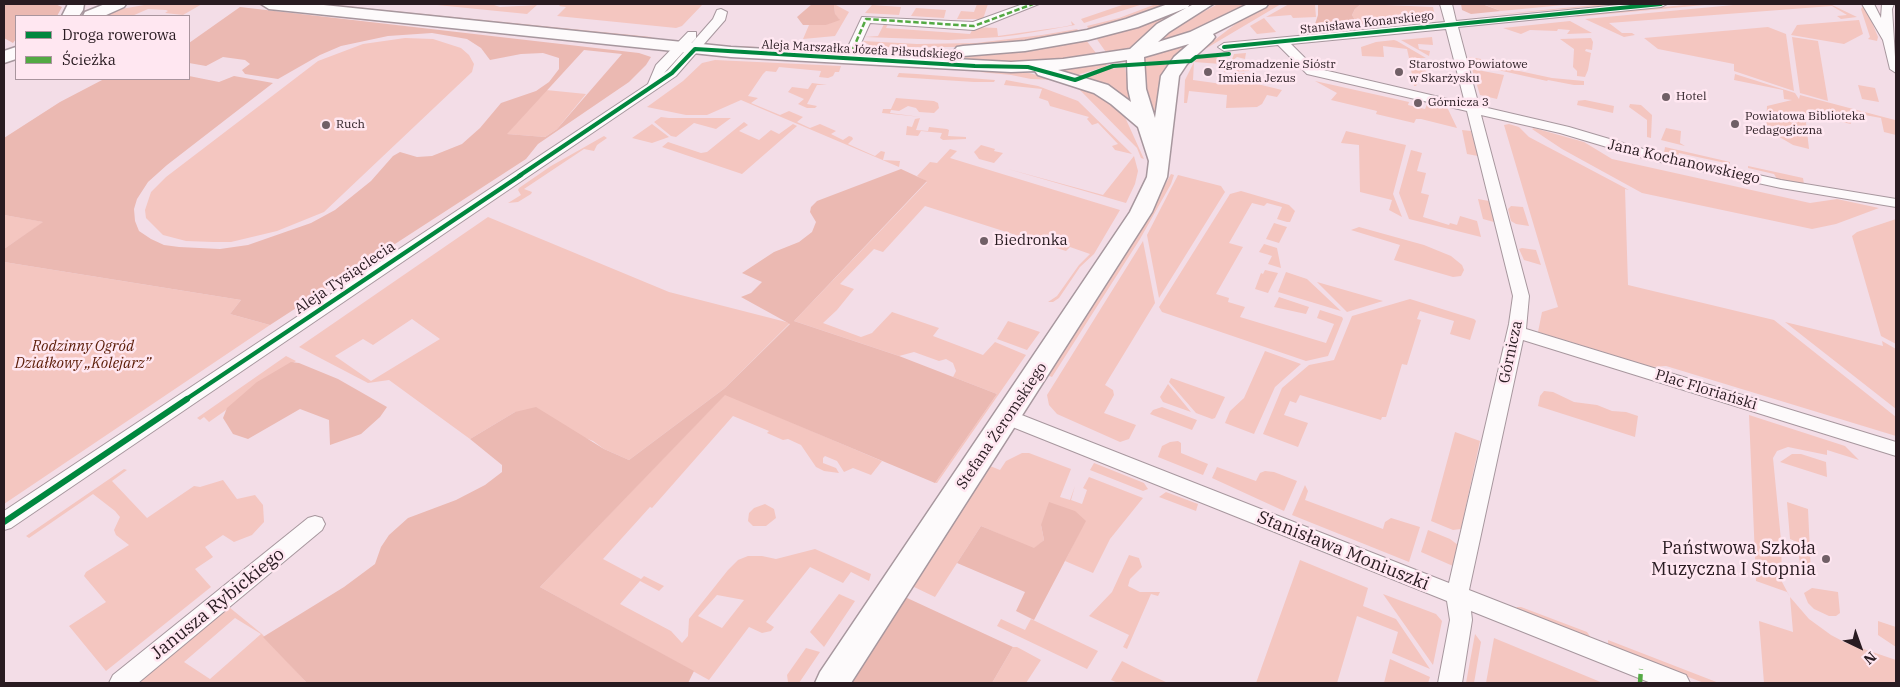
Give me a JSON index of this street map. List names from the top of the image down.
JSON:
{
  "streets": {
    "street": [
      "Stanisława Konarskiego",
      "Aleja Marszałka Józefa Piłsudskiego",
      "Jana Kochanowskiego",
      "Aleja Tysiąclecia",
      "Górnicza",
      "Plac Floriański",
      "Stefana Żeromskiego",
      "Stanisława Moniuszki",
      "Janusza Rybickiego"
    ]
  },
  "crossings": [
    ["Stanisława Konarskiego", "Jana Kochanowskiego"],
    ["Stanisława Konarskiego", "Górnicza"],
    ["Aleja Marszałka Józefa Piłsudskiego", "Aleja Tysiąclecia"],
    ["Aleja Marszałka Józefa Piłsudskiego", "Stefana Żeromskiego"],
    ["Jana Kochanowskiego", "Górnicza"],
    ["Górnicza", "Plac Floriański"],
    ["Górnicza", "Stanisława Moniuszki"],
    ["Stefana Żeromskiego", "Stanisława Moniuszki"]
  ],
  "parks": ["Rodzinny Ogród Działkowy „Kolejarz”"],
  "places": [
    "Zgromadzenie Sióstr Imienia Jezus",
    "Starostwo Powiatowe w Skarżysku",
    "Hotel",
    "Górnicza 3",
    "Powiatowa Biblioteka Pedagogiczna",
    "Ruch",
    "Biedronka",
    "Państwowa Szkoła Muzyczna I Stopnia"
  ],
  "legend": ["Droga rowerowa", "Ścieżka"],
  "north": "bottom right"
}
